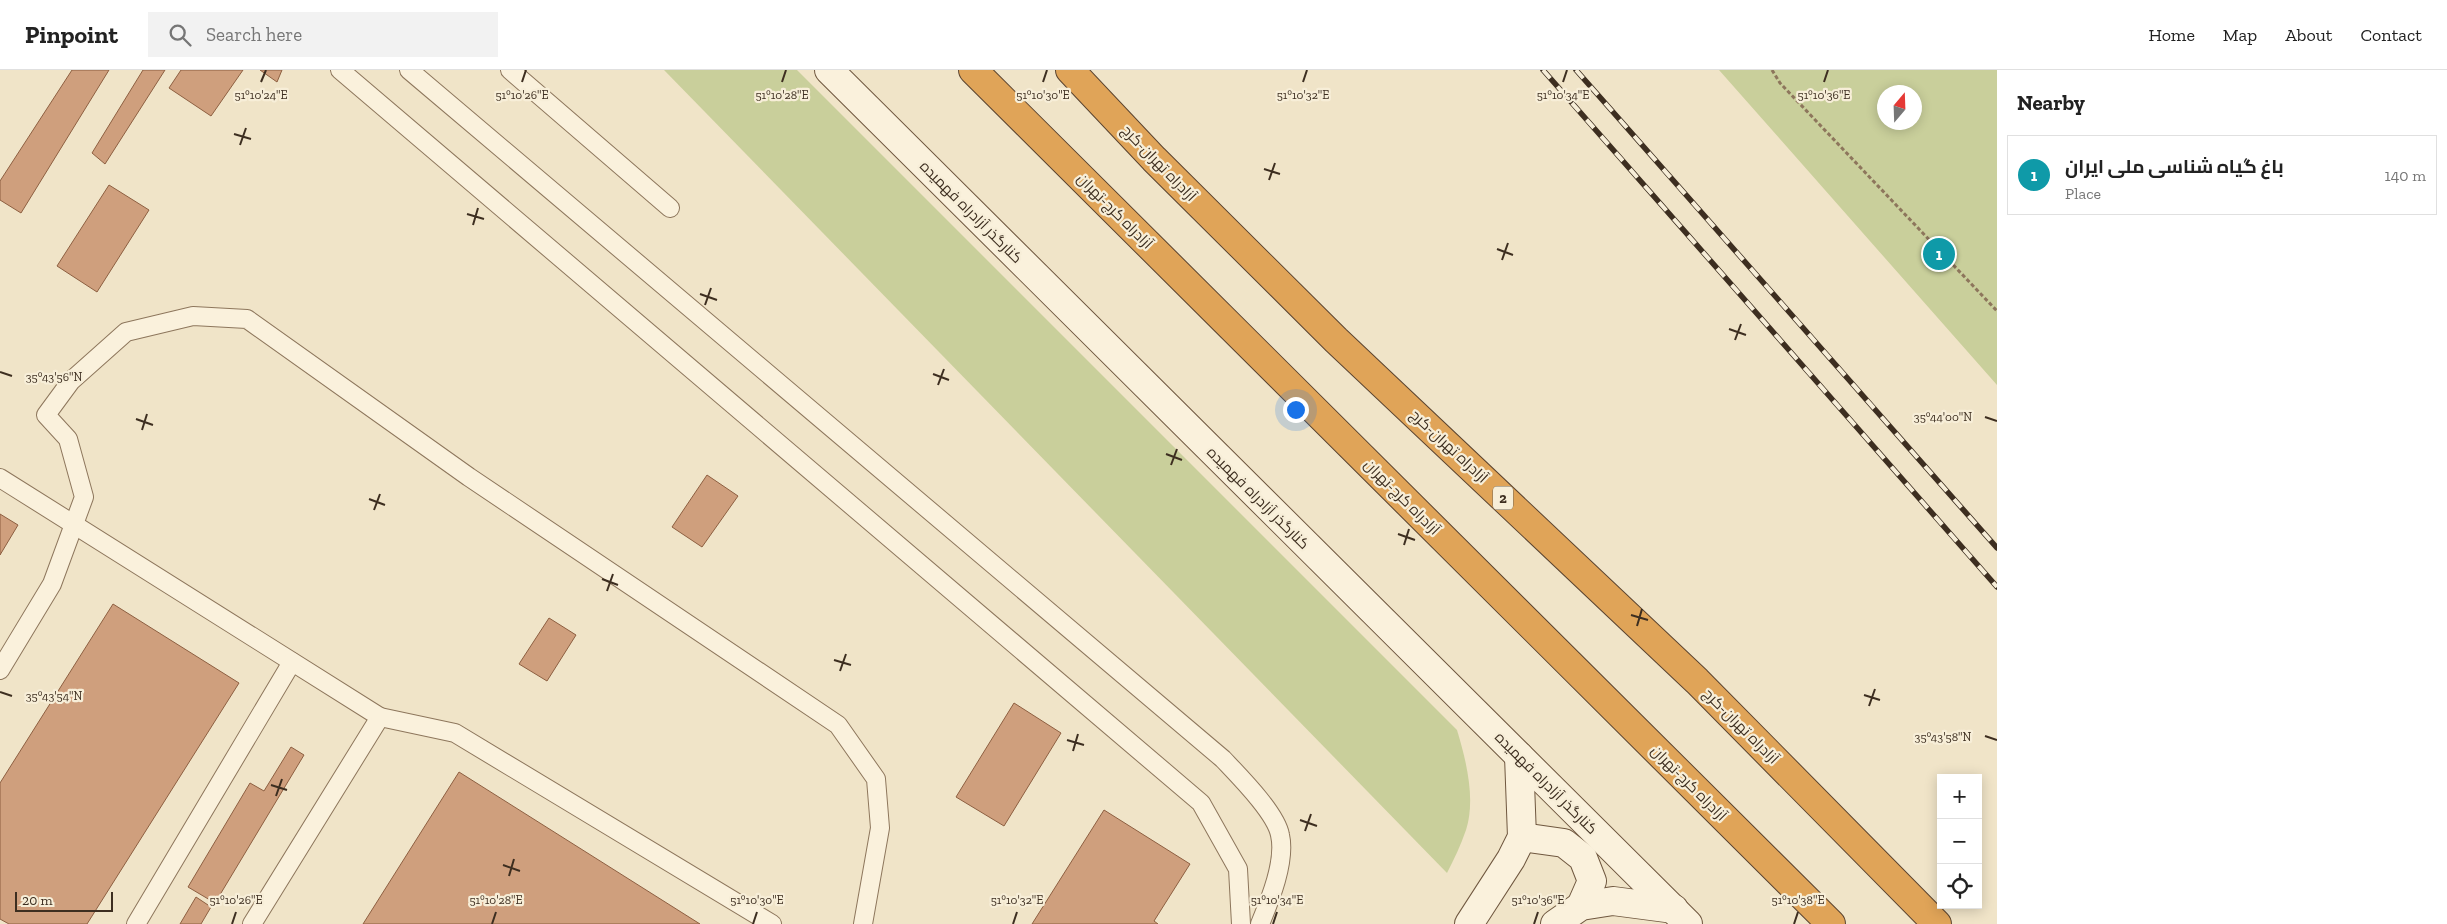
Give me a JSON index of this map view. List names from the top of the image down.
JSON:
{
  "streets": {
    "highway": ["آزادراه تهران-کرج", "آزادراه کرج-تهران", "2"],
    "main road": ["کنارگذر آزادراه فهمیده"]
  },
  "scale_bar": "20 m",
  "north": "top",
  "page": {
    "header": "Pinpoint",
    "search": "Search here",
    "nav": [
      "Home",
      "Map",
      "About",
      "Contact"
    ],
    "heading": "Nearby",
    "list": [
      {
        "mark": "1",
        "name": "باغ گیاه‌ شناسی ملی ایران",
        "note": "Place",
        "value": "140 m"
      }
    ],
    "pins": "1",
    "map_buttons": ["+", "−"],
    "scale": "20 m"
  },
  "coordinates": [
    "51°10'24\"E",
    "51°10'26\"E",
    "51°10'28\"E",
    "51°10'30\"E",
    "51°10'32\"E",
    "51°10'34\"E",
    "51°10'36\"E",
    "35°43'56\"N",
    "35°44'00\"N",
    "35°43'54\"N",
    "35°43'58\"N",
    "51°10'38\"E"
  ]
}
